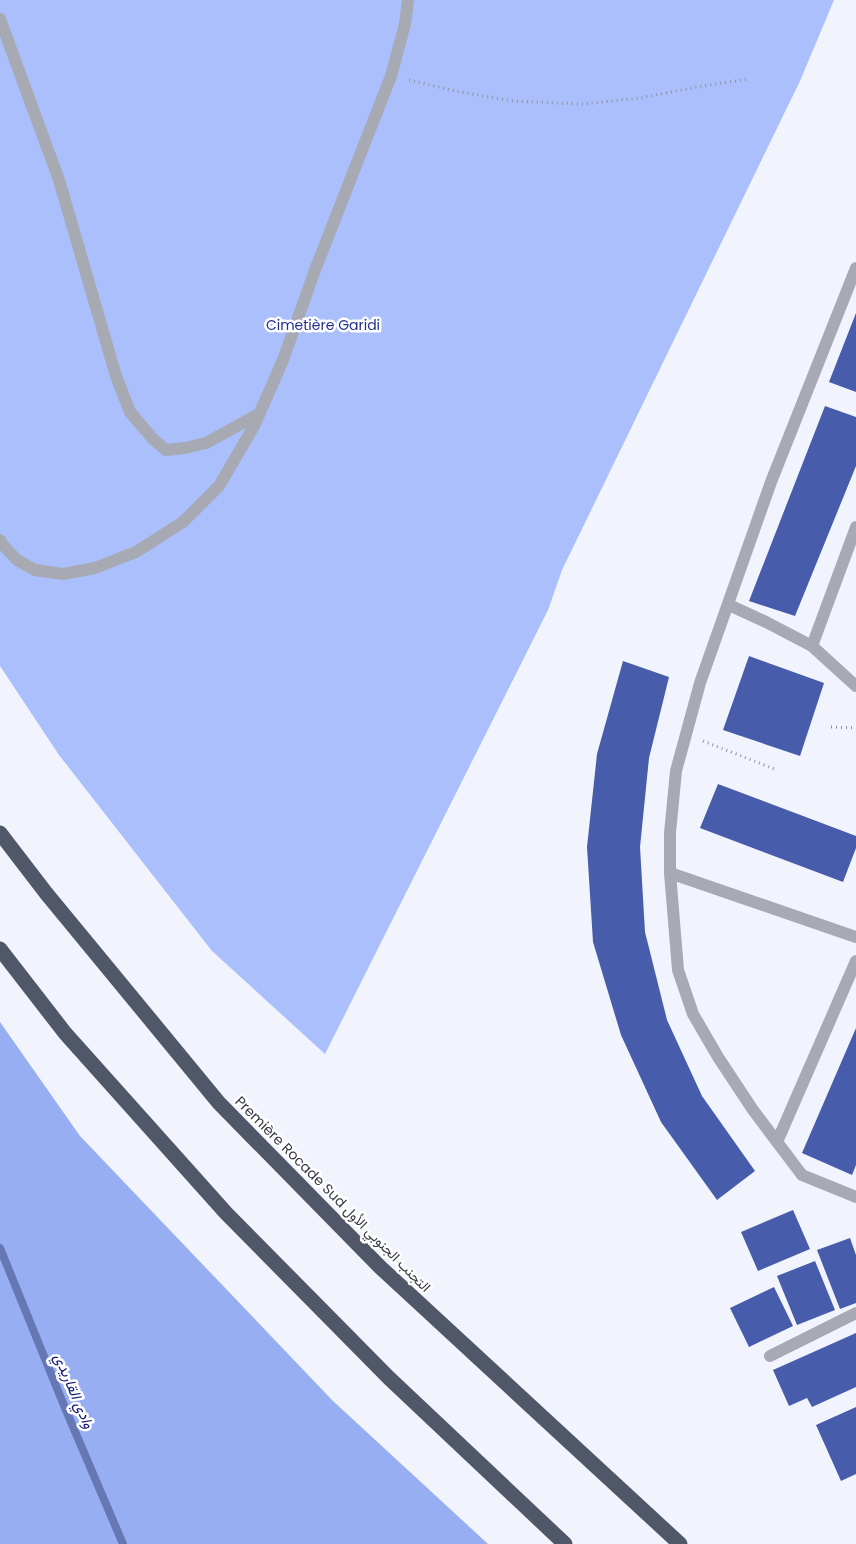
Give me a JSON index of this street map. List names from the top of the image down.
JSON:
{
  "streets": {
    "highway": ["Première Rocade Sud التجنب الجنوبي الأول"]
  },
  "water": ["وادي القاريدي"],
  "parks": ["Cimetière Garidi"]
}
